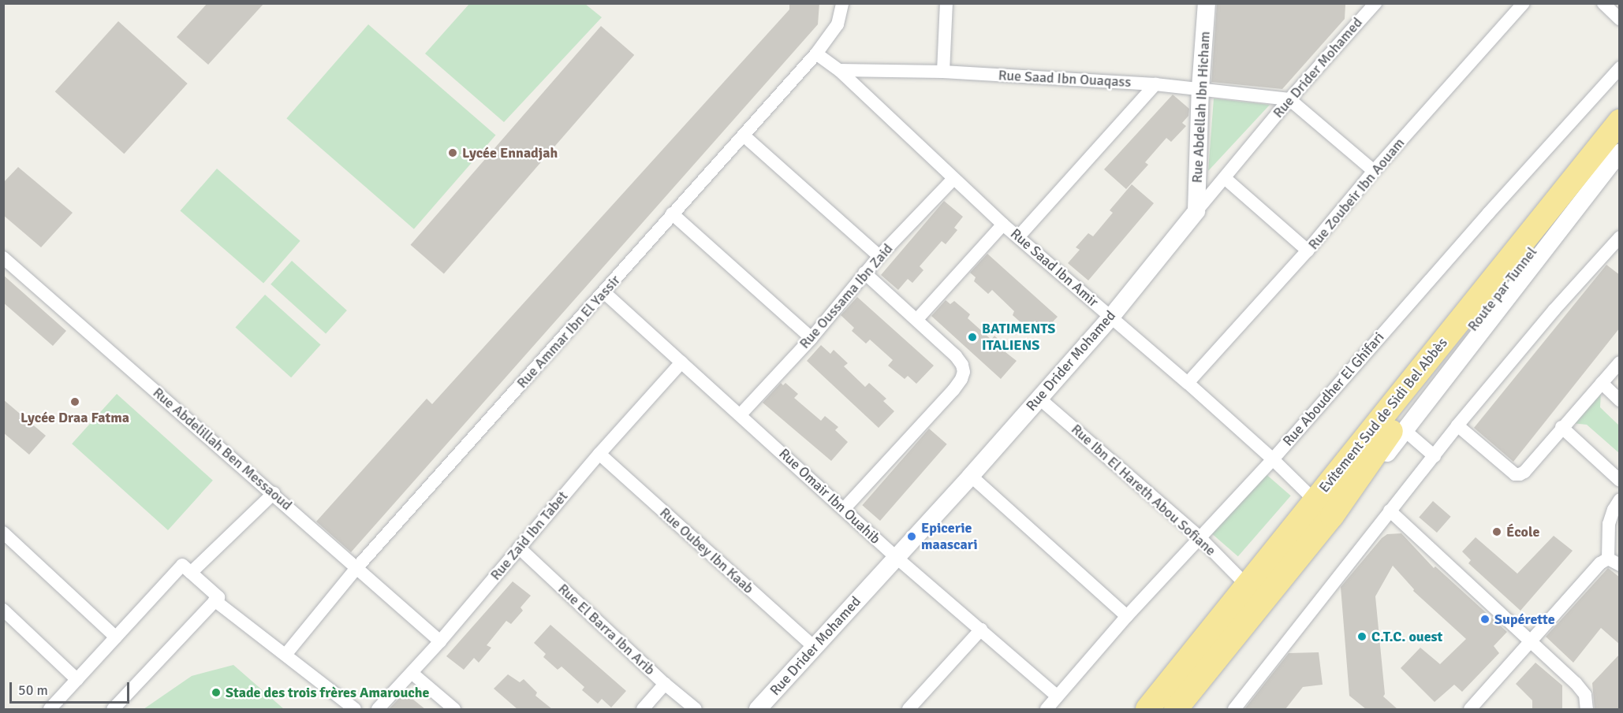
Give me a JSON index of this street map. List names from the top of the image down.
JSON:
{
  "streets": {
    "highway": ["Route par Tunnel", "Evitement Sud de Sidi Bel Abbès"],
    "main road": ["Rue Drider Mohamed", "Rue Abdellah Ibn Hicham"],
    "street": [
      "Rue Saad Ibn Ouaqass",
      "Rue Zoubeir Ibn Aouam",
      "Rue Saad Ibn Amir",
      "Rue Oussama Ibn Zaid",
      "Rue Ammar Ibn El Yassir",
      "Rue Aboudher El Ghifari",
      "Rue Abdelillah Ben Messaoud",
      "Rue Ibn El Hareth Abou Sofiane",
      "Rue Omair Ibn Ouahib",
      "Rue Zaid Ibn Tabet",
      "Rue Oubey Ibn Kaab",
      "Rue El Barra Ibn Arib"
    ]
  },
  "crossings": [
    ["Rue Drider Mohamed", "Rue Saad Ibn Ouaqass"],
    ["Rue Drider Mohamed", "Rue Abdellah Ibn Hicham"],
    ["Rue Drider Mohamed", "Rue Saad Ibn Amir"],
    ["Rue Drider Mohamed", "Rue Ibn El Hareth Abou Sofiane"],
    ["Rue Drider Mohamed", "Rue Omair Ibn Ouahib"],
    ["Rue Drider Mohamed", "Rue Oubey Ibn Kaab"],
    ["Rue Saad Ibn Ouaqass", "Rue Abdellah Ibn Hicham"],
    ["Rue Saad Ibn Ouaqass", "Rue Saad Ibn Amir"],
    ["Rue Zoubeir Ibn Aouam", "Rue Saad Ibn Amir"],
    ["Rue Saad Ibn Amir", "Route par Tunnel"],
    ["Rue Saad Ibn Amir", "Rue Oussama Ibn Zaid"],
    ["Rue Saad Ibn Amir", "Rue Ammar Ibn El Yassir"],
    ["Rue Saad Ibn Amir", "Rue Aboudher El Ghifari"],
    ["Rue Saad Ibn Amir", "Evitement Sud de Sidi Bel Abbès"],
    ["Route par Tunnel", "Evitement Sud de Sidi Bel Abbès"],
    ["Rue Oussama Ibn Zaid", "Rue Omair Ibn Ouahib"],
    ["Rue Ammar Ibn El Yassir", "Rue Abdelillah Ben Messaoud"],
    ["Rue Ammar Ibn El Yassir", "Rue Omair Ibn Ouahib"],
    ["Rue Aboudher El Ghifari", "Rue Ibn El Hareth Abou Sofiane"],
    ["Rue Aboudher El Ghifari", "Rue Omair Ibn Ouahib"],
    ["Evitement Sud de Sidi Bel Abbès", "Rue Ibn El Hareth Abou Sofiane"],
    ["Rue Abdelillah Ben Messaoud", "Rue Zaid Ibn Tabet"],
    ["Rue Omair Ibn Ouahib", "Rue Zaid Ibn Tabet"],
    ["Rue Zaid Ibn Tabet", "Rue Oubey Ibn Kaab"],
    ["Rue Zaid Ibn Tabet", "Rue El Barra Ibn Arib"]
  ],
  "places": [
    "Lycée Ennadjah",
    "BATIMENTS ITALIENS",
    "Lycée Draa Fatma",
    "École",
    "Epicerie maascari",
    "Supérette",
    "C.T.C. ouest",
    "Stade des trois frères Amarouche"
  ],
  "scale_bar": "50 m"
}
